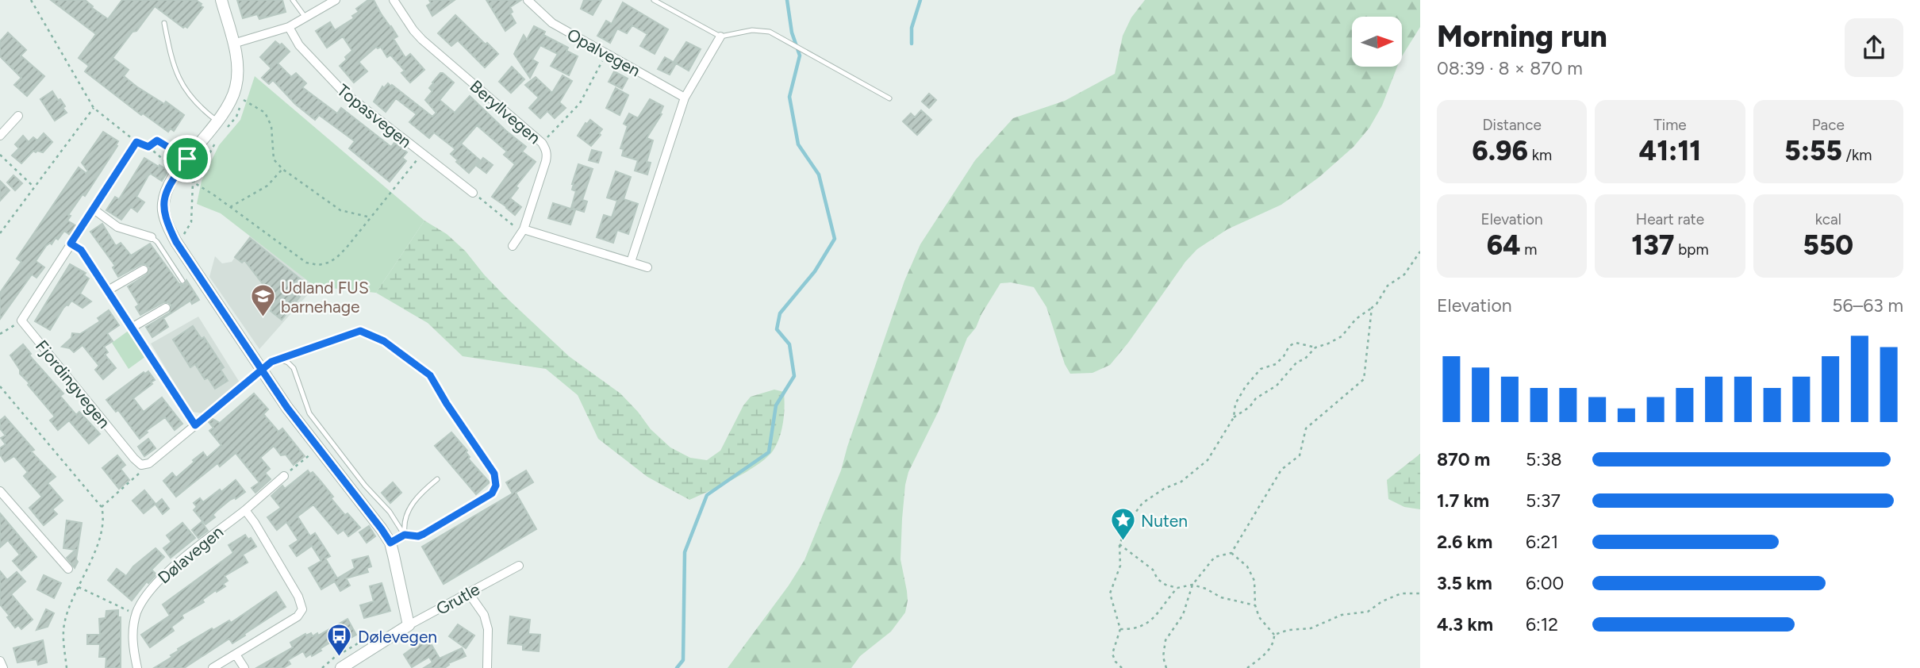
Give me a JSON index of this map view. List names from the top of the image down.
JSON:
{
  "streets": {
    "street": [
      "Opalvegen",
      "Beryllvegen",
      "Topasvegen",
      "Fjordingvegen",
      "Dølavegen",
      "Grutle"
    ]
  },
  "places": {
    "school or university": ["Udland FUS barnehage"],
    "place": ["Nuten"],
    "bus stop": ["Dølevegen"]
  },
  "north": "right",
  "page": {
    "heading": ["Morning run", "08:39 · 8 × 870 m"],
    "stats": [
      ["Distance", "6.96 km"],
      ["Time", "41:11"],
      ["Pace", "5:55 /km"],
      ["Elevation", "64 m"],
      ["Heart rate", "137 bpm"],
      ["kcal", "550"]
    ],
    "chart": ["Elevation", "56–63 m"],
    "list": [
      {
        "name": "870 m",
        "note": "5:38"
      },
      {
        "name": "1.7 km",
        "note": "5:37"
      },
      {
        "name": "2.6 km",
        "note": "6:21"
      },
      {
        "name": "3.5 km",
        "note": "6:00"
      },
      {
        "name": "4.3 km",
        "note": "6:12"
      }
    ]
  }
}
